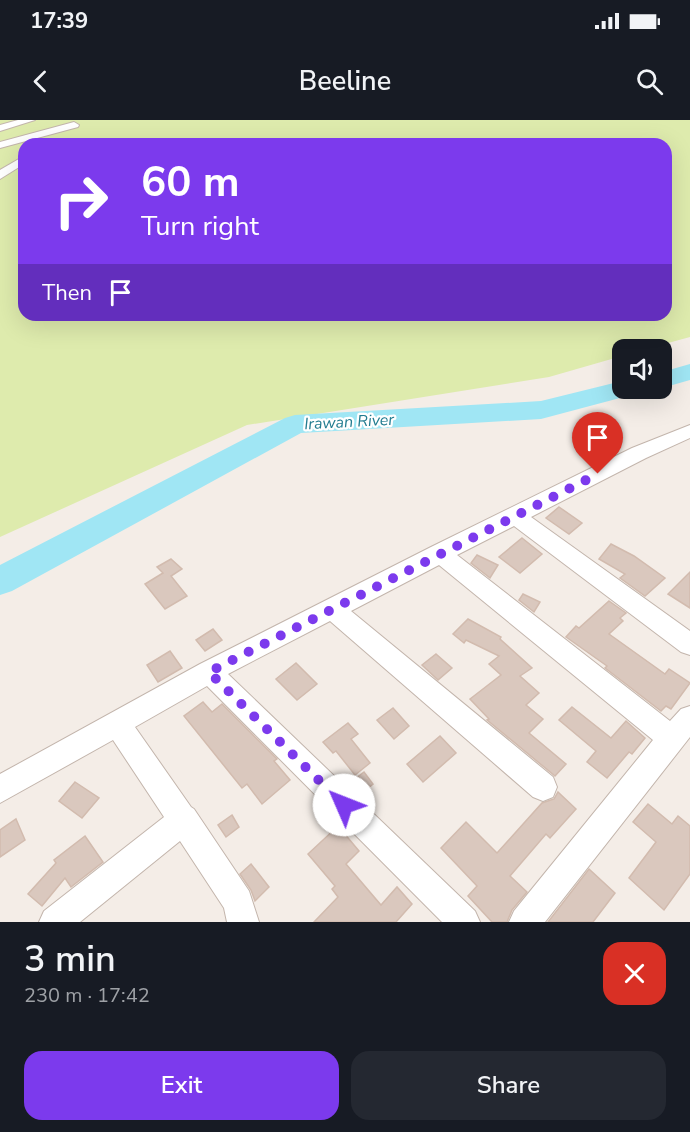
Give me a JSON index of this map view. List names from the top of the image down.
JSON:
{
  "water": ["Irawan River"],
  "page": {
    "status": "17:39",
    "header": "Beeline",
    "turn": ["60 m", "Turn right"],
    "then": "Then",
    "heading": ["3 min", "230 m · 17:42"],
    "buttons": ["Exit", "Share"]
  }
}
